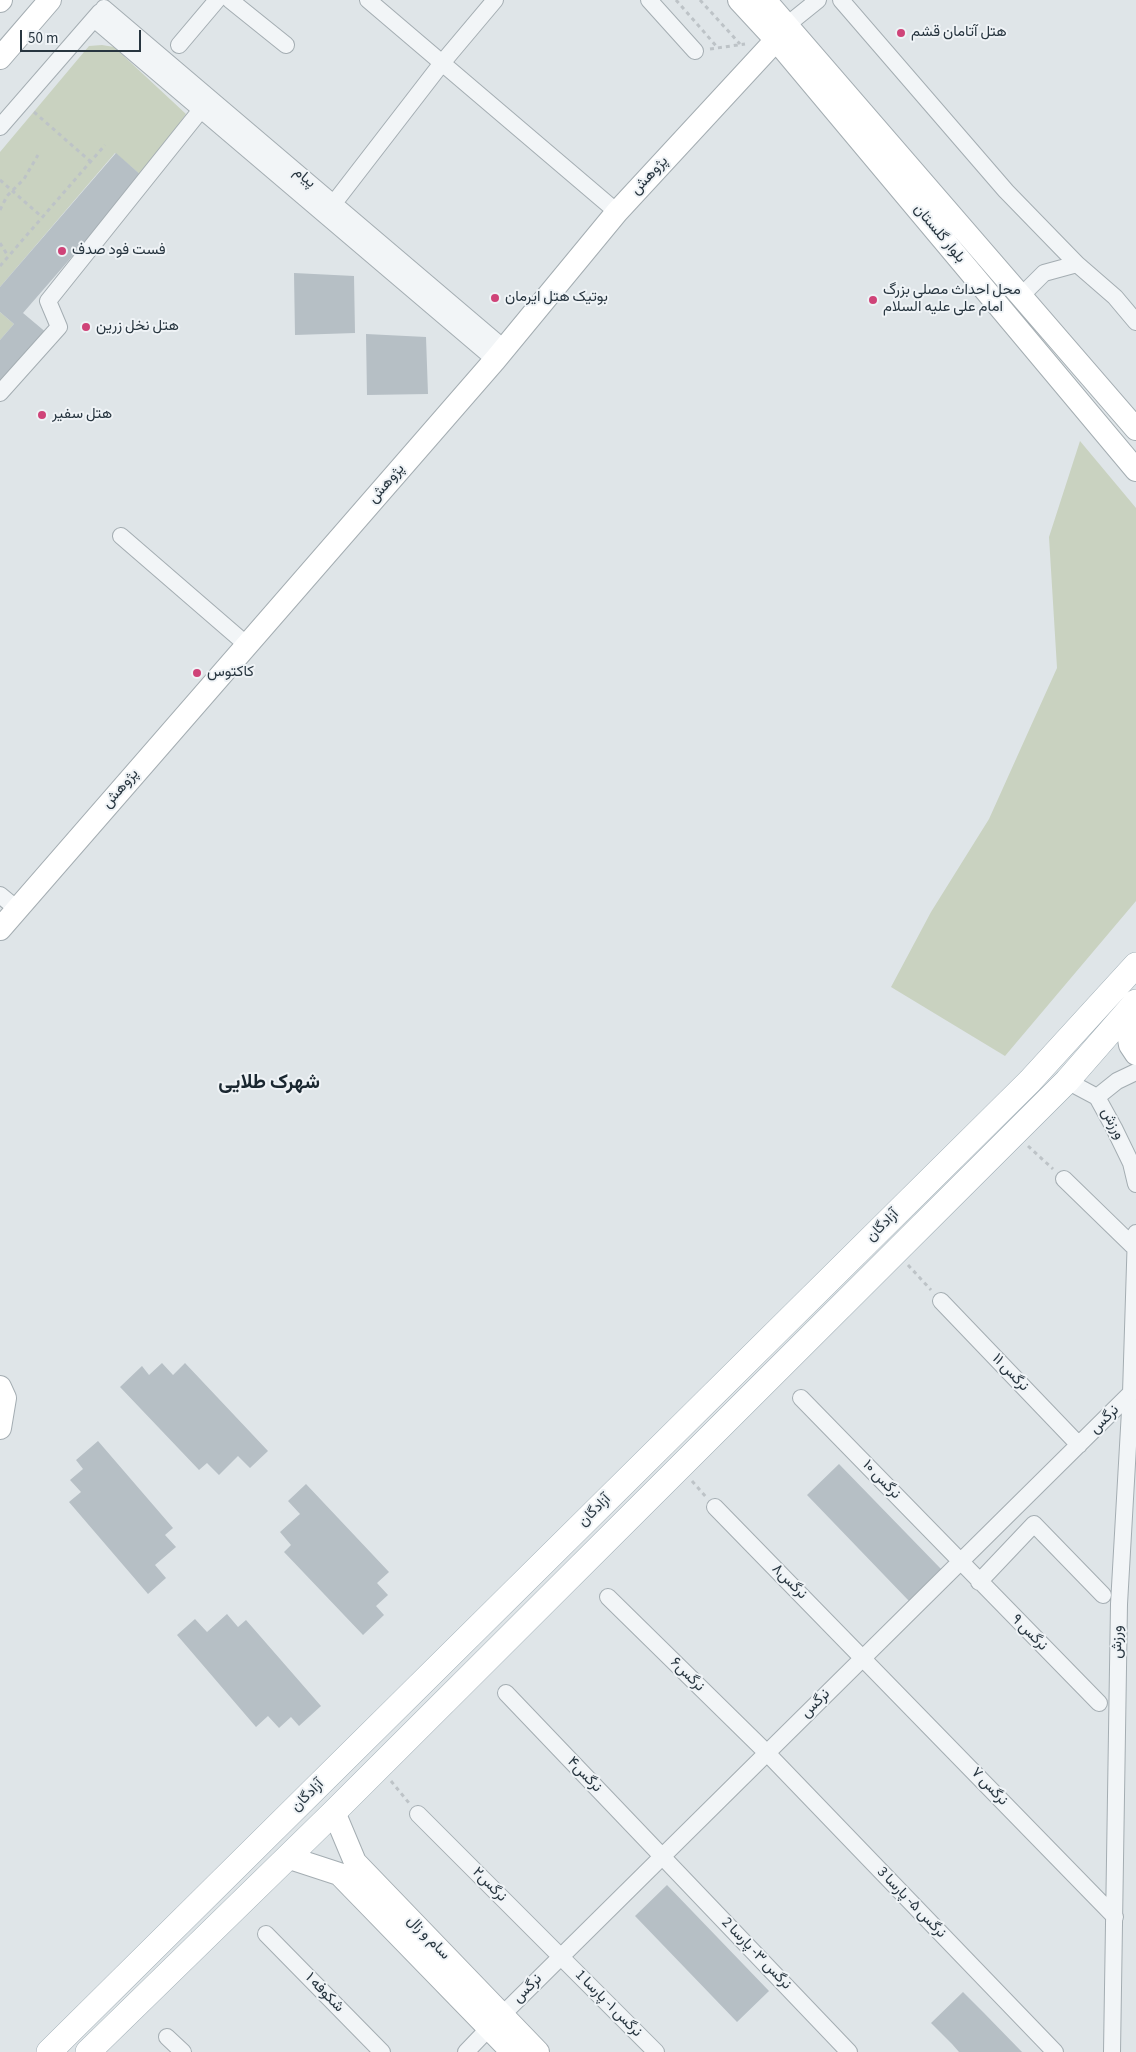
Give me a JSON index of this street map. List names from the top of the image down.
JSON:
{
  "streets": {
    "main road": ["آزادگان"],
    "street": [
      "پژوهش",
      "پیام",
      "بلوار گلستان",
      "ورزش",
      "نرگس ۱۱",
      "نرگس",
      "نرگس ۱۰",
      "نرگس۸",
      "نرگس ۹",
      "نرگس۶",
      "نرگس۴",
      "نرگس ۷",
      "نرگس۲",
      "نرگس ۵- پارسا 3",
      "سام و زال",
      "نرگس ۳- پارسا 2",
      "شکوفه ۱",
      "نرگس ۱- پارسا 1"
    ]
  },
  "crossings": [
    ["پژوهش", "پیام"],
    ["پژوهش", "بلوار گلستان"],
    ["ورزش", "آزادگان"],
    ["ورزش", "نرگس"],
    ["ورزش", "نرگس ۷"],
    ["آزادگان", "سام و زال"],
    ["نرگس ۱۱", "نرگس"],
    ["نرگس", "نرگس ۱۰"],
    ["نرگس", "نرگس۸"],
    ["نرگس", "نرگس ۹"],
    ["نرگس", "نرگس۶"],
    ["نرگس", "نرگس۴"],
    ["نرگس", "نرگس ۷"],
    ["نرگس", "نرگس۲"],
    ["نرگس", "نرگس ۵- پارسا 3"],
    ["نرگس", "سام و زال"],
    ["نرگس", "نرگس ۳- پارسا 2"],
    ["نرگس", "نرگس ۱- پارسا 1"],
    ["نرگس ۱۰", "نرگس ۹"],
    ["نرگس۸", "نرگس ۷"],
    ["نرگس۶", "نرگس ۵- پارسا 3"],
    ["نرگس۴", "نرگس ۳- پارسا 2"],
    ["نرگس۲", "نرگس ۱- پارسا 1"]
  ],
  "districts": ["شهرک طلایی"],
  "places": [
    "هتل آتامان قشم",
    "فست فود صدف",
    "بوتیک هتل ایرمان",
    "محل احداث مصلی بزرگ امام علی علیه السلام",
    "هتل نخل زرین",
    "هتل سفیر",
    "کاکتوس"
  ],
  "scale_bar": "50 m"
}
